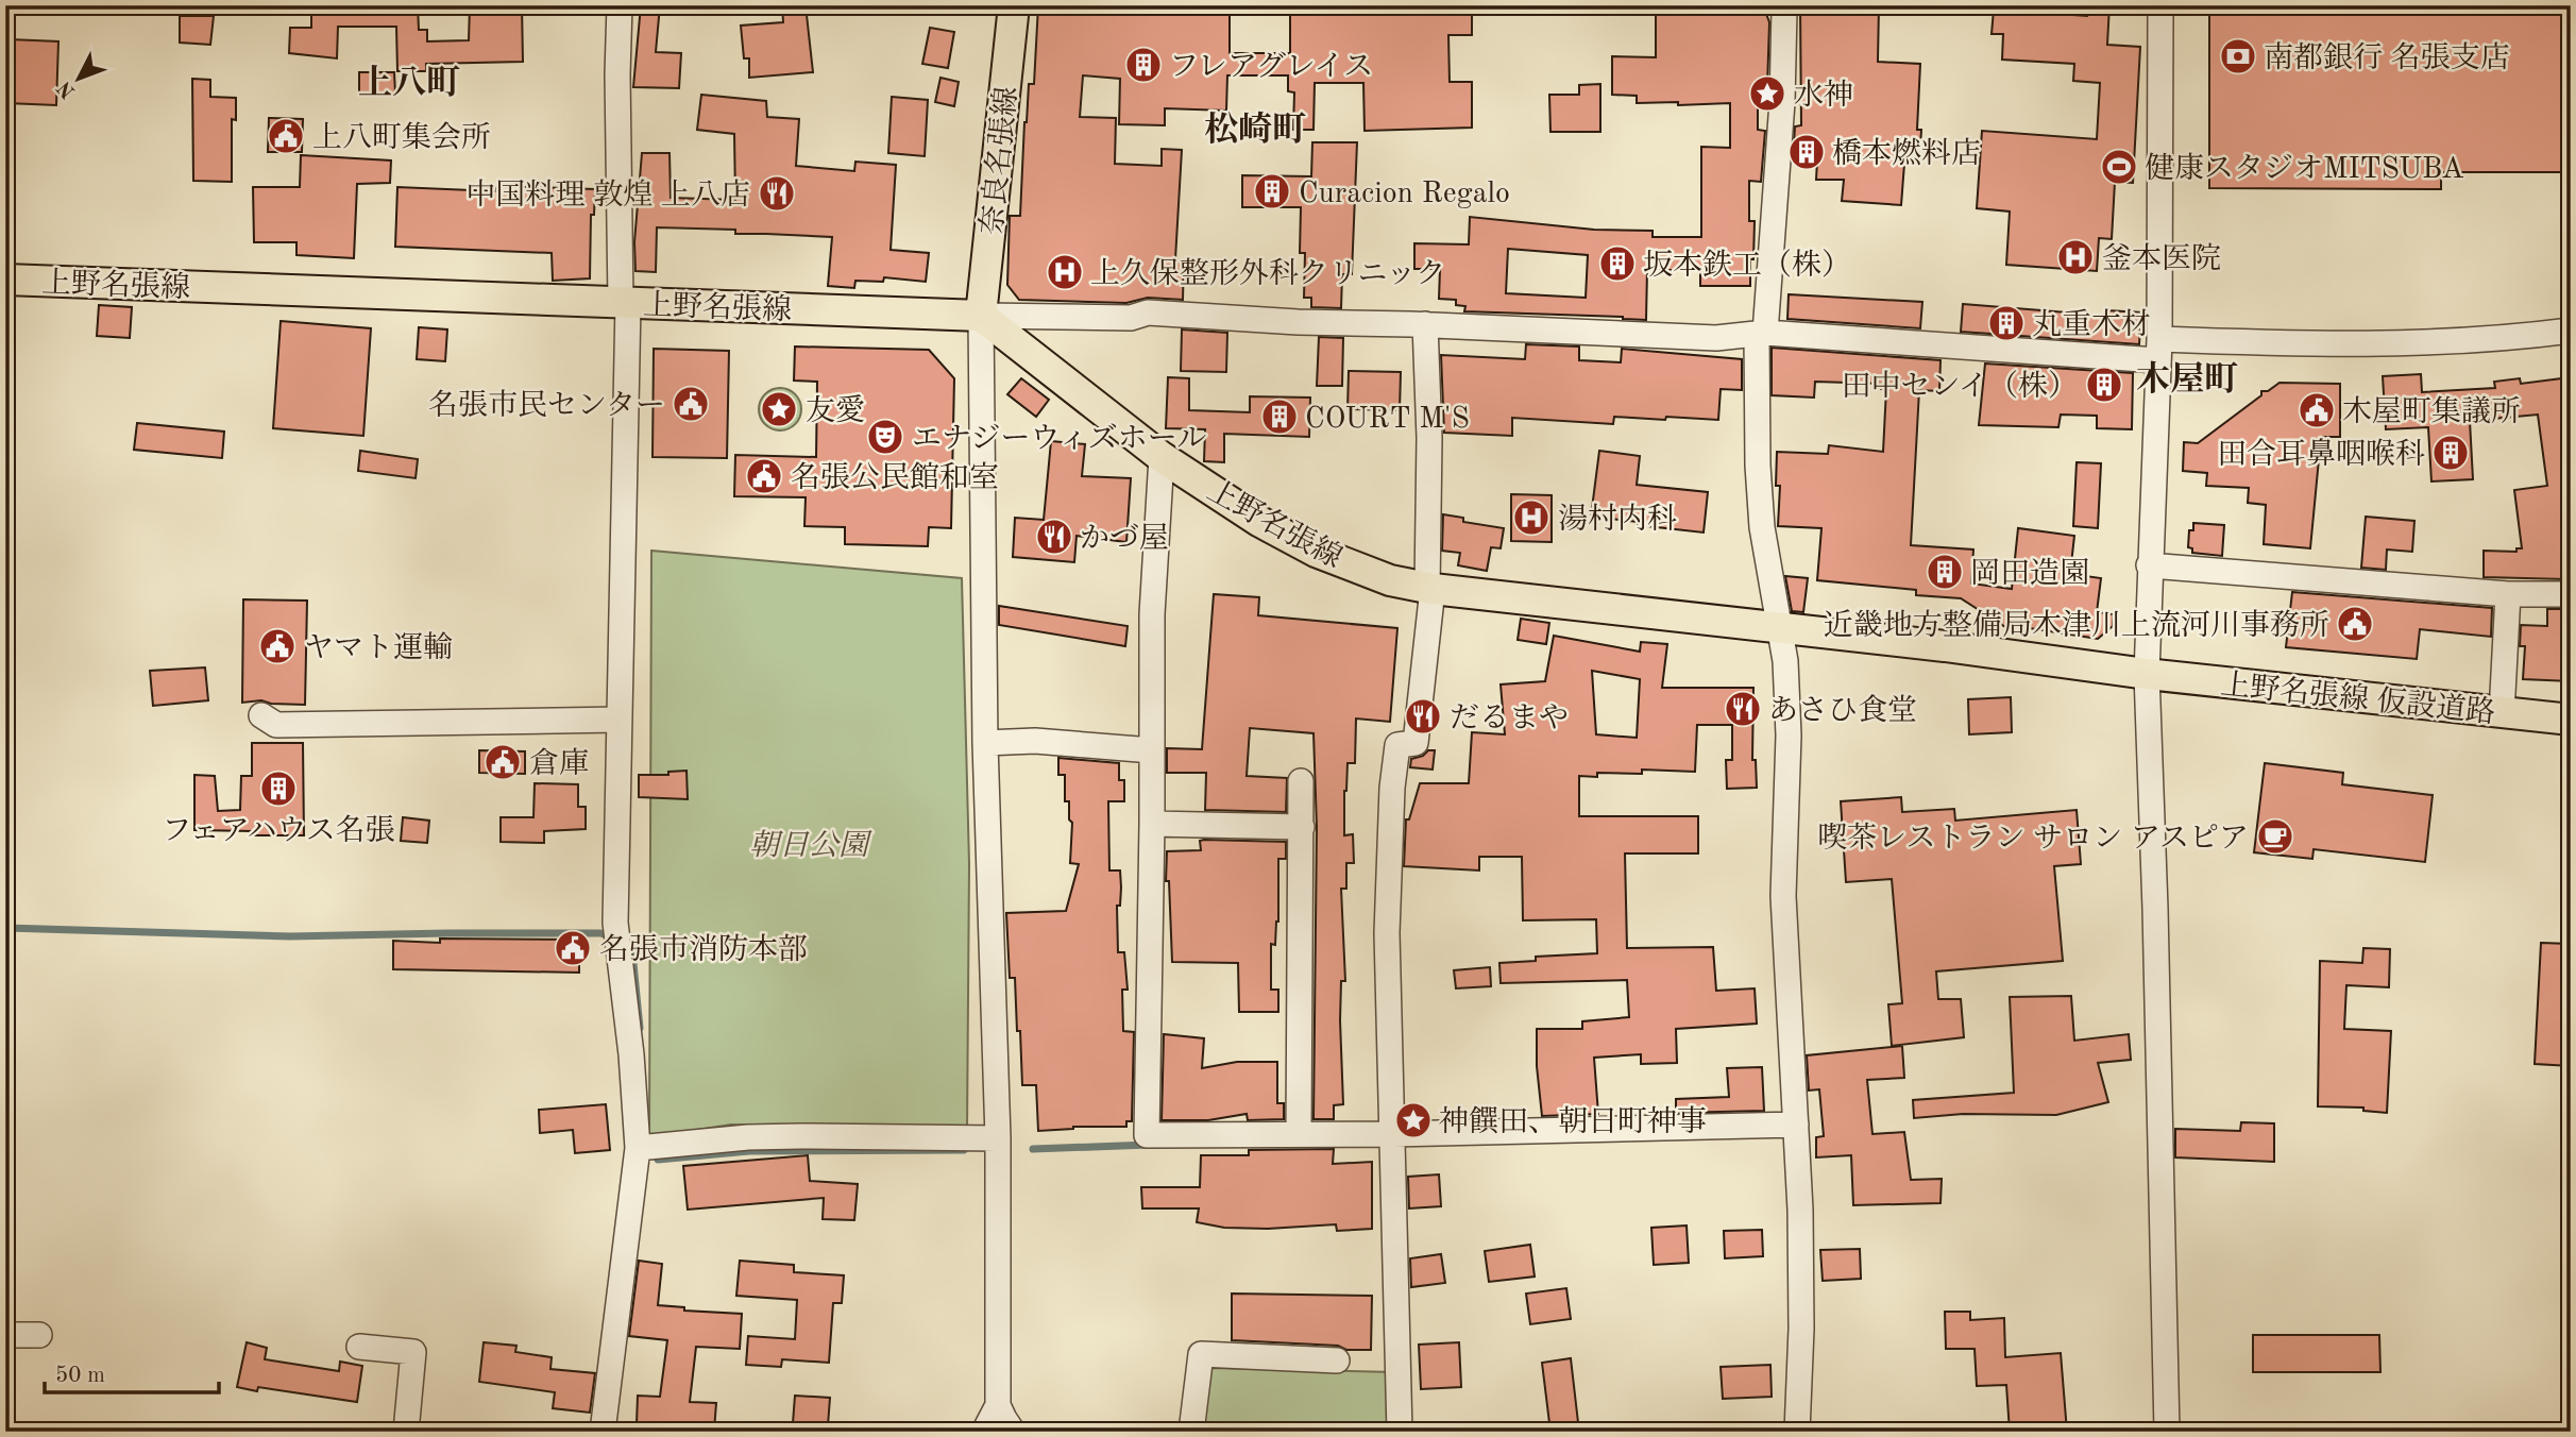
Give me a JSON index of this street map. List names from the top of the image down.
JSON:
{
  "streets": {
    "main road": ["奈良名張線", "上野名張線", "上野名張線 仮設道路"]
  },
  "crossings": [
    ["奈良名張線", "上野名張線"],
    ["上野名張線", "上野名張線 仮設道路"]
  ],
  "districts": ["上八町", "松崎町", "木屋町"],
  "parks": ["朝日公園"],
  "places": {
    "bank": ["南都銀行 名張支店"],
    "building": [
      "フレアグレイス",
      "橋本燃料店",
      "Curacion Regalo",
      "坂本鉄工（株）",
      "丸重木材",
      "田中センイ（株）",
      "COURT M'S",
      "田合耳鼻咽喉科",
      "岡田造園",
      "フェアハウス名張"
    ],
    "place": ["水神", "友愛", "神饌田、朝日町神事"],
    "public building": [
      "上八町集会所",
      "名張市民センター",
      "木屋町集議所",
      "名張公民館和室",
      "近畿地方整備局木津川上流河川事務所",
      "ヤマト運輸",
      "倉庫",
      "名張市消防本部"
    ],
    "sports": ["健康スタジオMITSUBA"],
    "restaurant": [
      "中国料理 敦煌 上八店",
      "かづ屋",
      "あさひ食堂",
      "だるまや"
    ],
    "hospital": ["釜本医院", "上久保整形外科クリニック", "湯村内科"],
    "theatre": ["エナジーウィズホール"],
    "cafe": ["喫茶レストラン サロン アスピア"]
  },
  "scale_bar": "50 m",
  "north": "bottom left"
}
